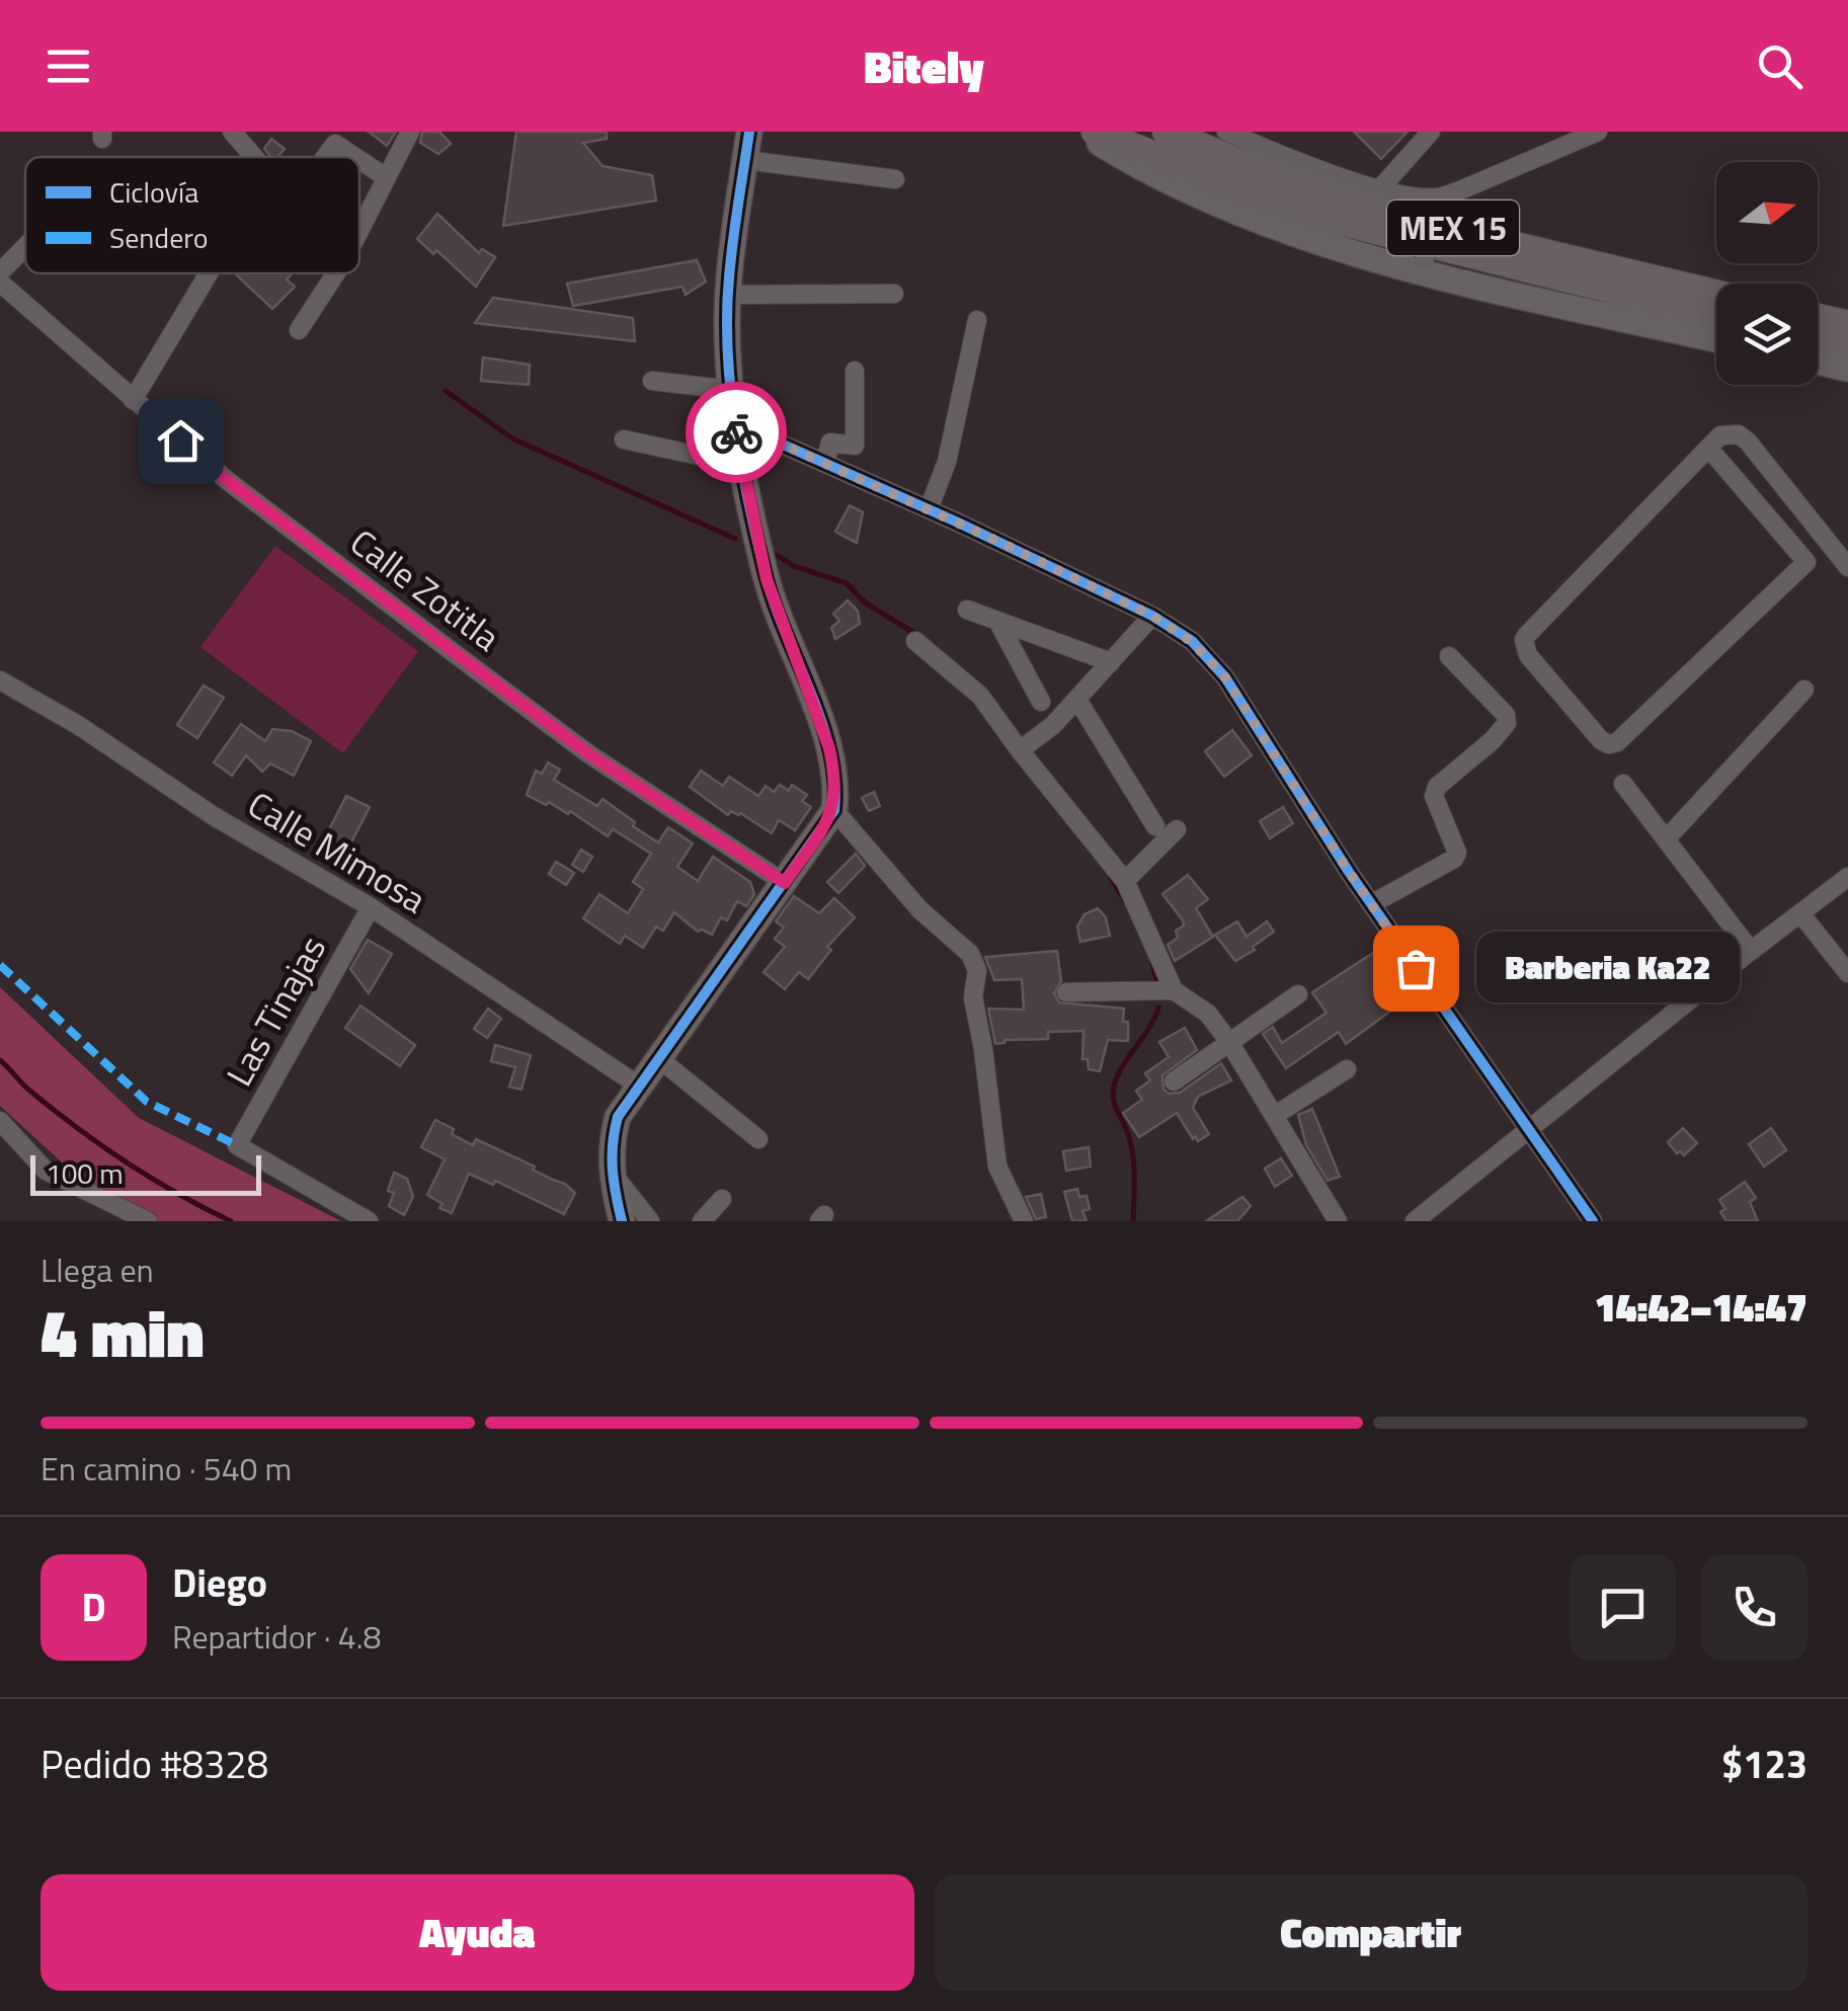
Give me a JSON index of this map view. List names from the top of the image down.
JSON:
{
  "streets": {
    "main road": ["MEX 15"],
    "street": ["Calle Zotitla", "Calle Mimosa", "Las Tinajas"]
  },
  "crossings": [
    ["Calle Mimosa", "Las Tinajas"]
  ],
  "places": ["Barberia Ka22"],
  "legend": ["Ciclovía", "Sendero"],
  "scale_bar": "100 m",
  "north": "right",
  "page": {
    "header": "Bitely",
    "bubble": "Barberia Ka22",
    "scale": "100 m",
    "heading": ["4 min", "Llega en", "14:42–14:47"],
    "panel": [
      "Diego",
      "Repartidor · 4.8",
      "Pedido #8328",
      "$123"
    ],
    "bar": "En camino · 540 m",
    "round": "D",
    "buttons": ["Ayuda", "Compartir"]
  }
}
